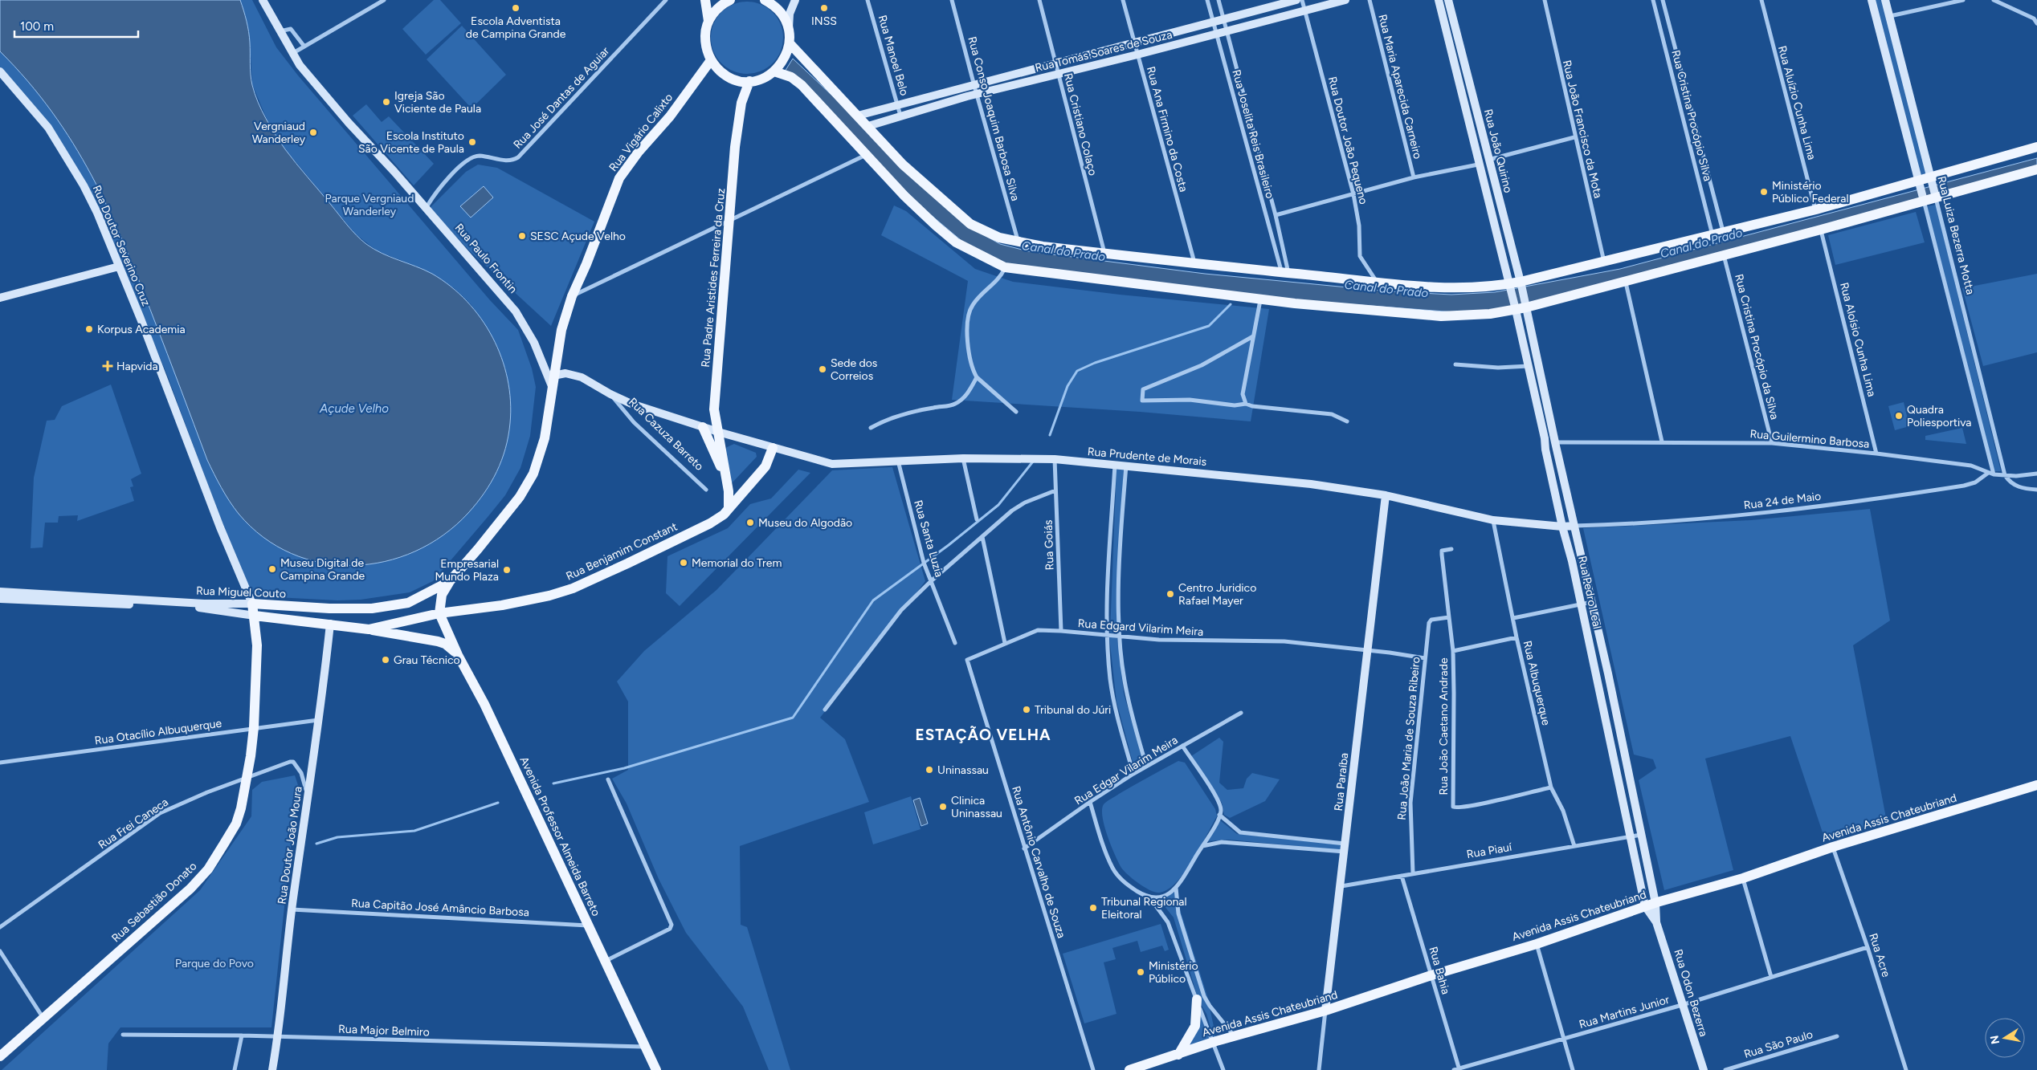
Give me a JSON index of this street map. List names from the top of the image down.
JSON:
{
  "streets": {
    "main road": [
      "Rua Tomás Soares de Souza",
      "Rua Vigário Calixto",
      "Rua João Quirino",
      "Rua Luiza Bezerra Motta",
      "Rua Doutor Severino Cruz",
      "Rua Paulo Frontin",
      "Rua Padre Aristides Ferreira da Cruz",
      "Rua Cazuza Barreto",
      "Rua Prudente de Morais",
      "Rua Benjamim Constant",
      "Rua Miguel Couto",
      "Rua Pedro Leal",
      "Rua Paraíba",
      "Avenida Assis Chateubriand",
      "Avenida Professor Almeida Barreto",
      "Rua Doutor João Moura",
      "Rua Sebastião Donato",
      "Rua Odon Bezerra"
    ],
    "street": [
      "Rua Manoel Belo",
      "Rua Maria Aparecida Carneiro",
      "Rua José Dantas de Aguiar",
      "Rua Aluízio Cunha Lima",
      "Rua Cristina Procópio Silva",
      "Rua Conso Joaquim Barbosa Silva",
      "Rua Cristiano Colaço",
      "Rua Ana Firmino da Costa",
      "Rua João Francisco da Mota",
      "Rua Joselita Reis Brasileiro",
      "Rua Doutor João Pequeno",
      "Rua Aloísio Cunha Lima",
      "Rua Cristina Procópio da Silva",
      "Rua Guilermino Barbosa",
      "Rua 24 de Maio",
      "Rua Santa Luzia",
      "Rua Goiás",
      "Rua Edgard Vilarim Meira",
      "Rua Albuquerque",
      "Rua João Caetano Andrade",
      "Rua Otacílio Albuquerque",
      "Rua João Maria de Souza Ribeiro",
      "Rua Edgar Vilarim Meira",
      "Rua Frei Caneca",
      "Rua Piauí",
      "Rua Antônio Carvalho de Souza",
      "Rua Capitão José Amâncio Barbosa",
      "Rua Acre",
      "Rua Bahia",
      "Rua Martins Junior",
      "Rua Major Belmiro",
      "Rua São Paulo"
    ]
  },
  "crossings": [
    ["Rua Tomás Soares de Souza", "Rua Manoel Belo"],
    ["Rua Tomás Soares de Souza", "Rua Conso Joaquim Barbosa Silva"],
    ["Rua Tomás Soares de Souza", "Rua Cristiano Colaço"],
    ["Rua Tomás Soares de Souza", "Rua Ana Firmino da Costa"],
    ["Rua Tomás Soares de Souza", "Rua Joselita Reis Brasileiro"],
    ["Rua Tomás Soares de Souza", "Rua Doutor João Pequeno"],
    ["Rua José Dantas de Aguiar", "Rua Paulo Frontin"],
    ["Rua Vigário Calixto", "Rua Paulo Frontin"],
    ["Rua Vigário Calixto", "Rua Cazuza Barreto"],
    ["Rua Vigário Calixto", "Rua Miguel Couto"],
    ["Rua João Quirino", "Rua Pedro Leal"],
    ["Rua Luiza Bezerra Motta", "Rua Guilermino Barbosa"],
    ["Rua Doutor Severino Cruz", "Rua Miguel Couto"],
    ["Rua Doutor Severino Cruz", "Rua Sebastião Donato"],
    ["Rua Paulo Frontin", "Rua Miguel Couto"],
    ["Rua Padre Aristides Ferreira da Cruz", "Rua Cazuza Barreto"],
    ["Rua Padre Aristides Ferreira da Cruz", "Rua Prudente de Morais"],
    ["Rua Aloísio Cunha Lima", "Rua Guilermino Barbosa"],
    ["Rua Cristina Procópio da Silva", "Rua Guilermino Barbosa"],
    ["Rua Cazuza Barreto", "Rua Prudente de Morais"],
    ["Rua Guilermino Barbosa", "Rua 24 de Maio"],
    ["Rua Guilermino Barbosa", "Rua Pedro Leal"],
    ["Rua Prudente de Morais", "Rua 24 de Maio"],
    ["Rua Prudente de Morais", "Rua Santa Luzia"],
    ["Rua Prudente de Morais", "Rua Goiás"],
    ["Rua Prudente de Morais", "Rua Benjamim Constant"],
    ["Rua Prudente de Morais", "Rua Pedro Leal"],
    ["Rua Prudente de Morais", "Rua Albuquerque"],
    ["Rua Prudente de Morais", "Rua Paraíba"],
    ["Rua 24 de Maio", "Rua Pedro Leal"],
    ["Rua Goiás", "Rua Edgard Vilarim Meira"],
    ["Rua Benjamim Constant", "Rua Miguel Couto"],
    ["Rua Benjamim Constant", "Avenida Professor Almeida Barreto"],
    ["Rua Miguel Couto", "Avenida Professor Almeida Barreto"],
    ["Rua Miguel Couto", "Rua Doutor João Moura"],
    ["Rua Miguel Couto", "Rua Sebastião Donato"],
    ["Rua Pedro Leal", "Avenida Assis Chateubriand"],
    ["Rua Pedro Leal", "Rua Piauí"],
    ["Rua Pedro Leal", "Rua Odon Bezerra"],
    ["Rua Edgard Vilarim Meira", "Rua João Maria de Souza Ribeiro"],
    ["Rua Edgard Vilarim Meira", "Rua Paraíba"],
    ["Rua Edgard Vilarim Meira", "Rua Antônio Carvalho de Souza"],
    ["Rua Albuquerque", "Rua João Caetano Andrade"],
    ["Rua Albuquerque", "Rua Piauí"],
    ["Rua João Caetano Andrade", "Rua João Maria de Souza Ribeiro"],
    ["Rua Otacílio Albuquerque", "Rua Doutor João Moura"],
    ["Rua Otacílio Albuquerque", "Rua Sebastião Donato"],
    ["Rua João Maria de Souza Ribeiro", "Rua Piauí"],
    ["Rua Edgar Vilarim Meira", "Rua Antônio Carvalho de Souza"],
    ["Rua Paraíba", "Avenida Assis Chateubriand"],
    ["Rua Paraíba", "Rua Piauí"],
    ["Avenida Assis Chateubriand", "Rua Acre"],
    ["Avenida Assis Chateubriand", "Rua Bahia"],
    ["Avenida Assis Chateubriand", "Rua Odon Bezerra"],
    ["Rua Frei Caneca", "Rua Doutor João Moura"],
    ["Rua Frei Caneca", "Rua Sebastião Donato"],
    ["Avenida Professor Almeida Barreto", "Rua Capitão José Amâncio Barbosa"],
    ["Avenida Professor Almeida Barreto", "Rua Major Belmiro"],
    ["Rua Doutor João Moura", "Rua Capitão José Amâncio Barbosa"],
    ["Rua Doutor João Moura", "Rua Major Belmiro"],
    ["Rua Piauí", "Rua Bahia"],
    ["Rua Acre", "Rua Martins Junior"],
    ["Rua Bahia", "Rua Martins Junior"],
    ["Rua Odon Bezerra", "Rua Martins Junior"]
  ],
  "districts": ["ESTAÇÃO VELHA"],
  "water": ["Canal do Prado", "Açude Velho"],
  "parks": ["Parque Vergniaud Wanderley", "Parque do Povo"],
  "places": {
    "other": [
      "Escola Adventista de Campina Grande",
      "INSS",
      "Igreja São Viciente de Paula",
      "Vergniaud Wanderley",
      "Escola Instituto São Vicente de Paula",
      "Ministério Público Federal",
      "SESC Açude Velho",
      "Korpus Academia",
      "Sede dos Correios",
      "Quadra Poliesportiva",
      "Museu do Algodão",
      "Memorial do Trem",
      "Museu Digital de Campina Grande",
      "Empresarial Mundo Plaza",
      "Centro Juridico Rafael Mayer",
      "Grau Técnico",
      "Tribunal do Júri",
      "Uninassau",
      "Clinica Uninassau",
      "Tribunal Regional Eleitoral",
      "Ministério Público"
    ],
    "health": ["Hapvida"]
  },
  "scale_bar": "100 m",
  "north": "left"
}
